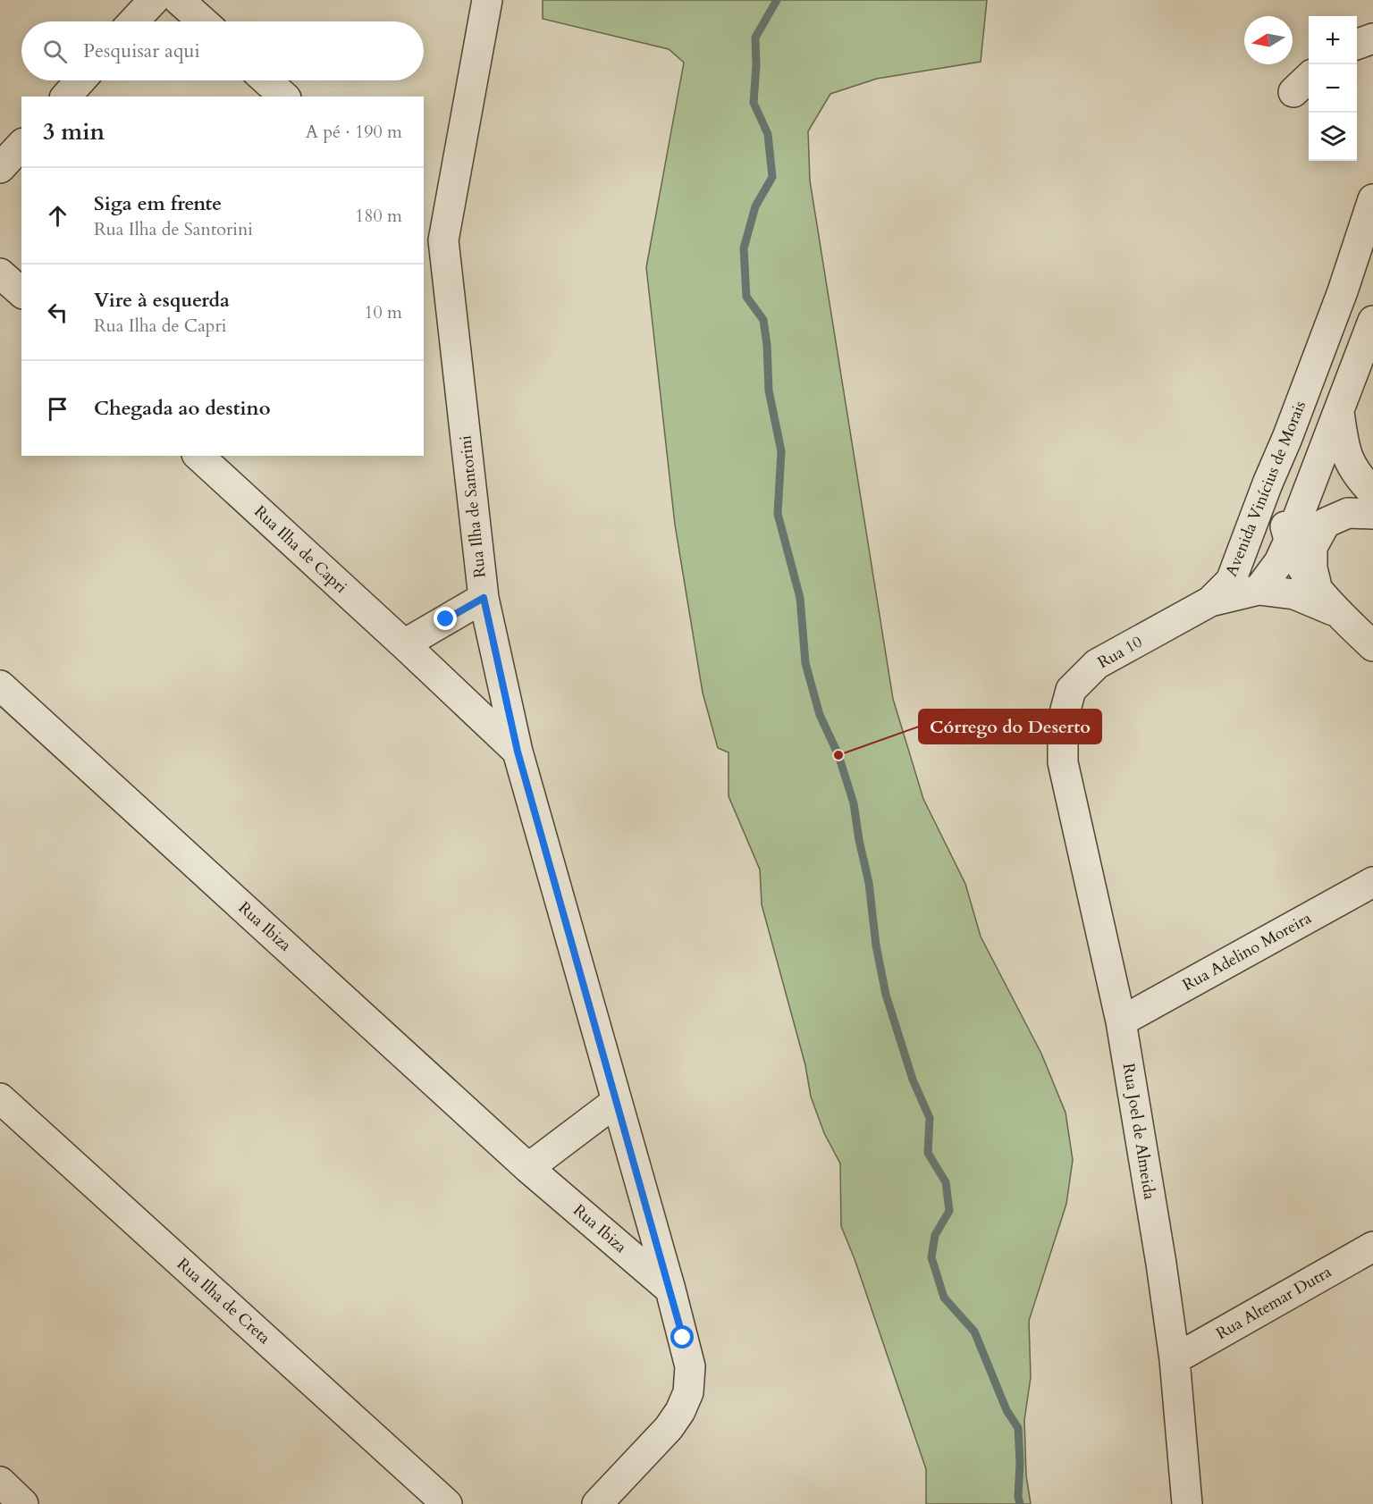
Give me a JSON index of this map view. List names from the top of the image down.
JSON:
{
  "streets": {
    "street": [
      "Avenida Vinícius de Morais",
      "Rua Ilha de Santorini",
      "Rua Ilha de Capri",
      "Rua 10",
      "Rua Ibiza",
      "Rua Adelino Moreira",
      "Rua Joel de Almeida",
      "Rua Ilha de Creta",
      "Rua Altemar Dutra"
    ]
  },
  "crossings": [
    ["Avenida Vinícius de Morais", "Rua 10"],
    ["Rua Ilha de Santorini", "Rua Ilha de Capri"],
    ["Rua Ilha de Santorini", "Rua Ibiza"],
    ["Rua 10", "Rua Joel de Almeida"],
    ["Rua Adelino Moreira", "Rua Joel de Almeida"],
    ["Rua Joel de Almeida", "Rua Altemar Dutra"]
  ],
  "places": ["Córrego do Deserto"],
  "north": "left",
  "page": {
    "map_buttons": ["+", "−"],
    "search": "Pesquisar aqui",
    "heading": ["3 min", "A pé · 190 m"],
    "list": [
      ["Siga em frente", "Rua Ilha de Santorini", "180 m"],
      ["Vire à esquerda", "Rua Ilha de Capri", "10 m"],
      "Chegada ao destino"
    ]
  }
}
